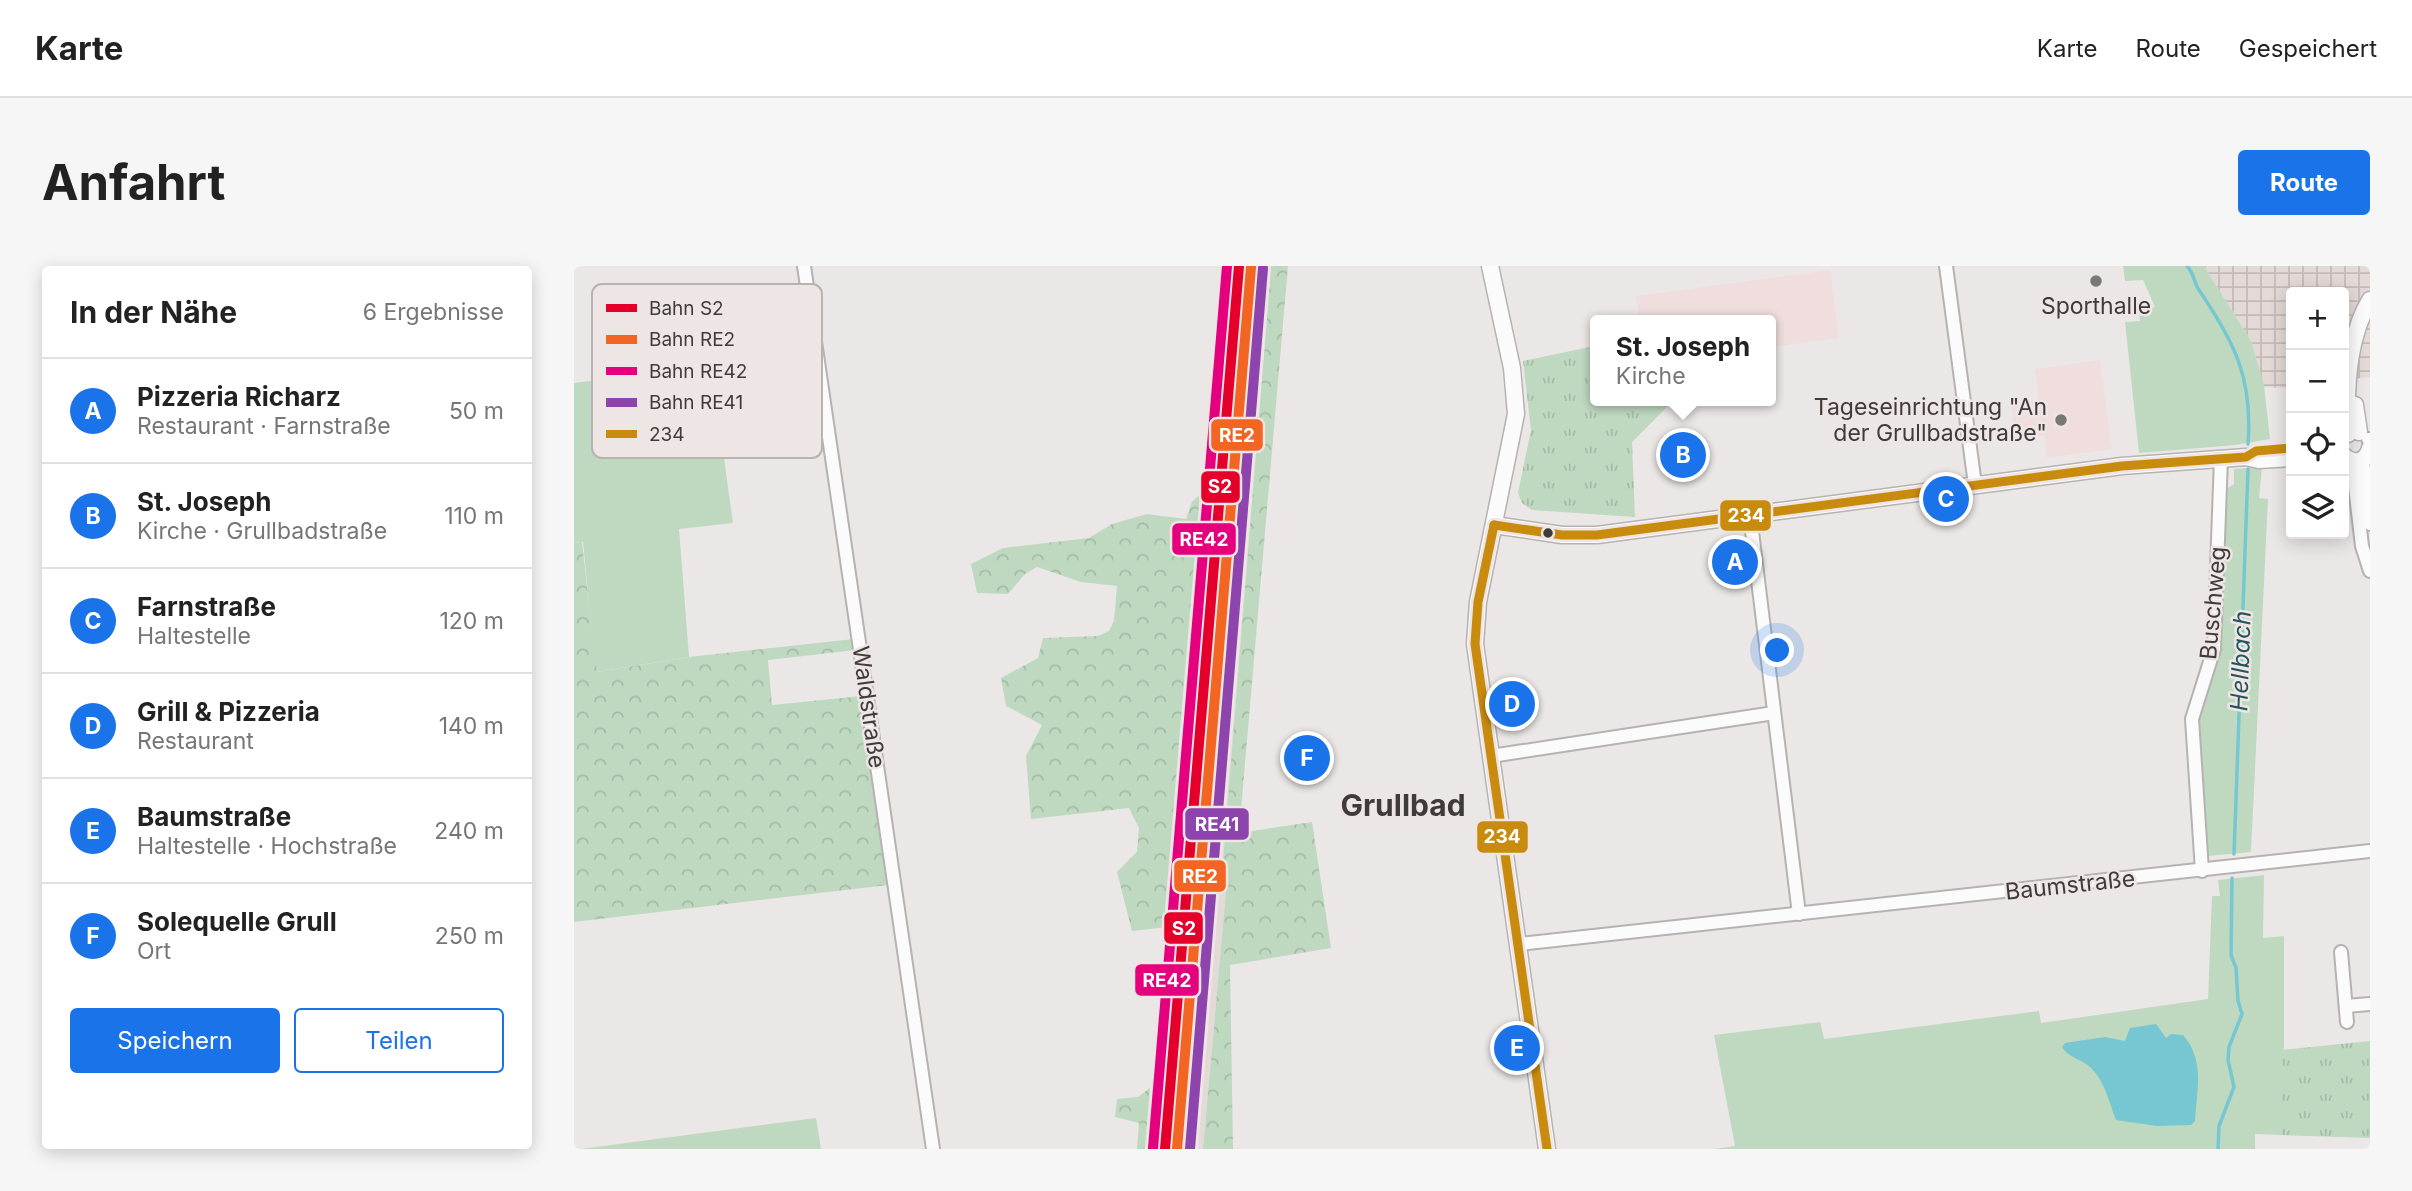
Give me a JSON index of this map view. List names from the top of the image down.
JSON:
{
  "streets": {
    "street": ["Buschweg", "Waldstraße", "Baumstraße"]
  },
  "crossings": [
    ["Buschweg", "Baumstraße"]
  ],
  "districts": ["Grullbad"],
  "water": ["Hellbach"],
  "places": ["Sporthalle", "Tageseinrichtung \"An der Grullbadstraße\""],
  "lines": [
    "rail line S2",
    "rail line RE42",
    "rail line RE2",
    "rail line RE41",
    "transit line 234"
  ],
  "legend": [
    "Bahn S2",
    "Bahn RE2",
    "Bahn RE42",
    "Bahn RE41",
    "234"
  ],
  "page": {
    "header": "Karte",
    "nav": ["Karte", "Route", "Gespeichert"],
    "buttons": [
      "Route",
      ["Speichern", "Teilen"]
    ],
    "title": "Anfahrt",
    "heading": ["In der Nähe", "6 Ergebnisse"],
    "map_buttons": ["+", "−"],
    "popup": ["St. Joseph", "Kirche"],
    "list": [
      {
        "mark": "A",
        "name": "Pizzeria Richarz",
        "note": "Restaurant · Farnstraße",
        "value": "50 m"
      },
      {
        "mark": "B",
        "name": "St. Joseph",
        "note": "Kirche · Grullbadstraße",
        "value": "110 m"
      },
      {
        "mark": "C",
        "name": "Farnstraße",
        "note": "Haltestelle",
        "value": "120 m"
      },
      {
        "mark": "D",
        "name": "Grill & Pizzeria",
        "note": "Restaurant",
        "value": "140 m"
      },
      {
        "mark": "E",
        "name": "Baumstraße",
        "note": "Haltestelle · Hochstraße",
        "value": "240 m"
      },
      {
        "mark": "F",
        "name": "Solequelle Grull",
        "note": "Ort",
        "value": "250 m"
      }
    ],
    "pins": [
      "B",
      "C",
      "A",
      "D",
      "F",
      "E"
    ]
  }
}
